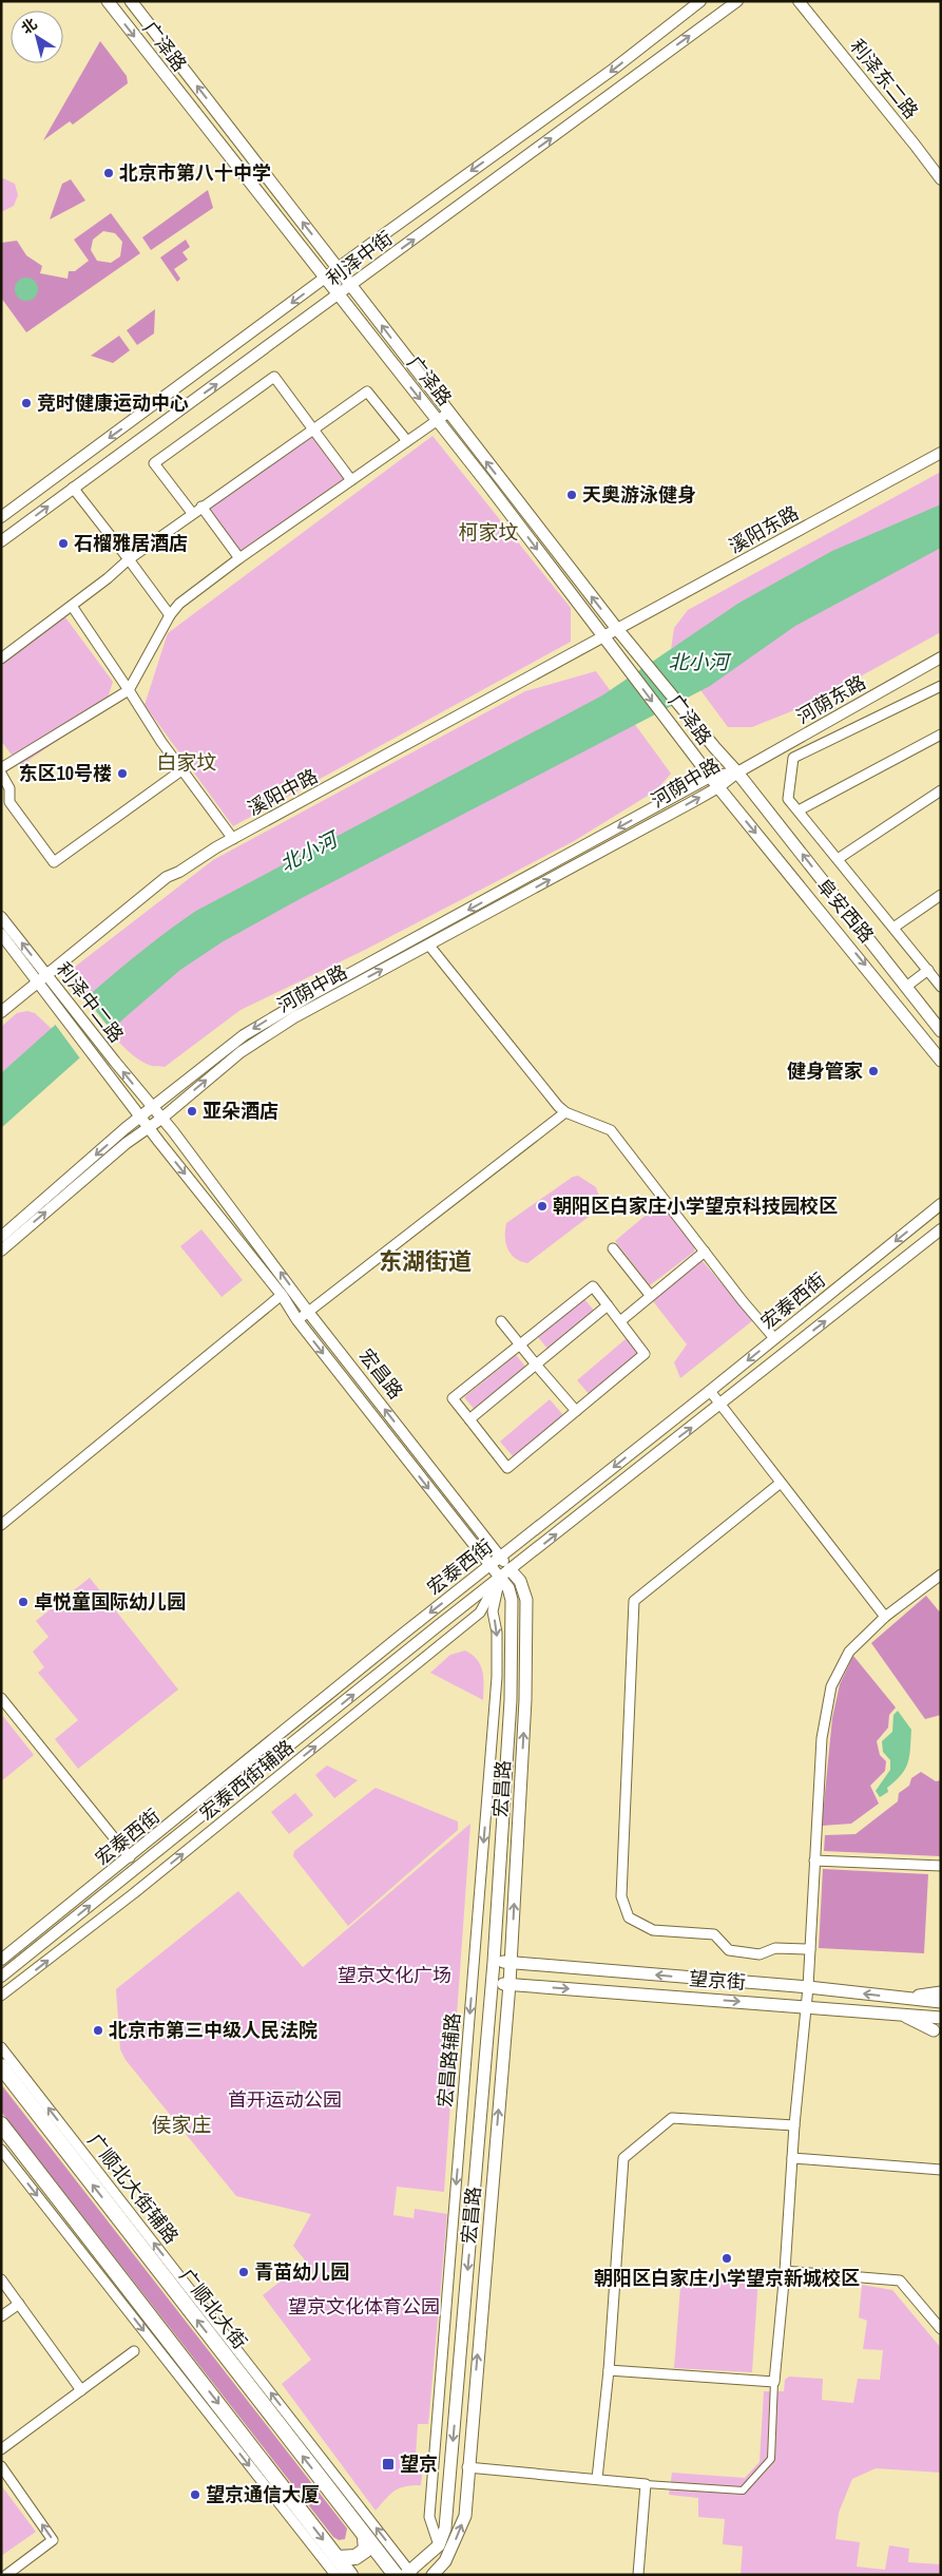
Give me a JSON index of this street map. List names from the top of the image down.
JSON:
{
  "streets": {
    "main road": [
      "广泽路",
      "阜安西路",
      "宏昌路",
      "望京街",
      "广顺北大街"
    ],
    "street": [
      "利泽东二路",
      "利泽中街",
      "溪阳东路",
      "河荫东路",
      "河荫中路",
      "溪阳中路",
      "利泽中二路",
      "宏泰西街",
      "宏泰西街辅路",
      "宏昌路辅路",
      "广顺北大街辅路"
    ]
  },
  "crossings": [
    ["广泽路", "利泽中街"],
    ["广泽路", "溪阳东路"],
    ["广泽路", "河荫东路"],
    ["广泽路", "河荫中路"],
    ["广泽路", "溪阳中路"],
    ["广泽路", "阜安西路"],
    ["溪阳东路", "溪阳中路"],
    ["河荫东路", "河荫中路"],
    ["河荫东路", "阜安西路"],
    ["河荫中路", "阜安西路"],
    ["河荫中路", "利泽中二路"],
    ["河荫中路", "宏昌路"],
    ["溪阳中路", "利泽中二路"],
    ["利泽中二路", "宏昌路"],
    ["宏泰西街", "宏昌路"],
    ["宏泰西街", "宏泰西街辅路"],
    ["宏泰西街", "宏昌路辅路"],
    ["宏昌路", "宏泰西街辅路"],
    ["宏昌路", "望京街"],
    ["宏昌路", "宏昌路辅路"],
    ["宏泰西街辅路", "宏昌路辅路"],
    ["广顺北大街辅路", "广顺北大街"]
  ],
  "one_way": ["宏泰西街辅路", "宏昌路辅路"],
  "districts": [
    "柯家坟",
    "白家坟",
    "东湖街道",
    "侯家庄"
  ],
  "water": ["北小河"],
  "parks": ["望京文化广场", "首开运动公园", "望京文化体育公园"],
  "places": {
    "other": [
      "北京市第八十中学",
      "竞时健康运动中心",
      "天奥游泳健身",
      "石榴雅居酒店",
      "东区10号楼",
      "健身管家",
      "亚朵酒店",
      "朝阳区白家庄小学望京科技园校区",
      "卓悦童国际幼儿园",
      "北京市第三中级人民法院",
      "朝阳区白家庄小学望京新城校区",
      "青苗幼儿园",
      "望京通信大厦"
    ],
    "transit": ["望京"]
  },
  "north": "top left"
}
